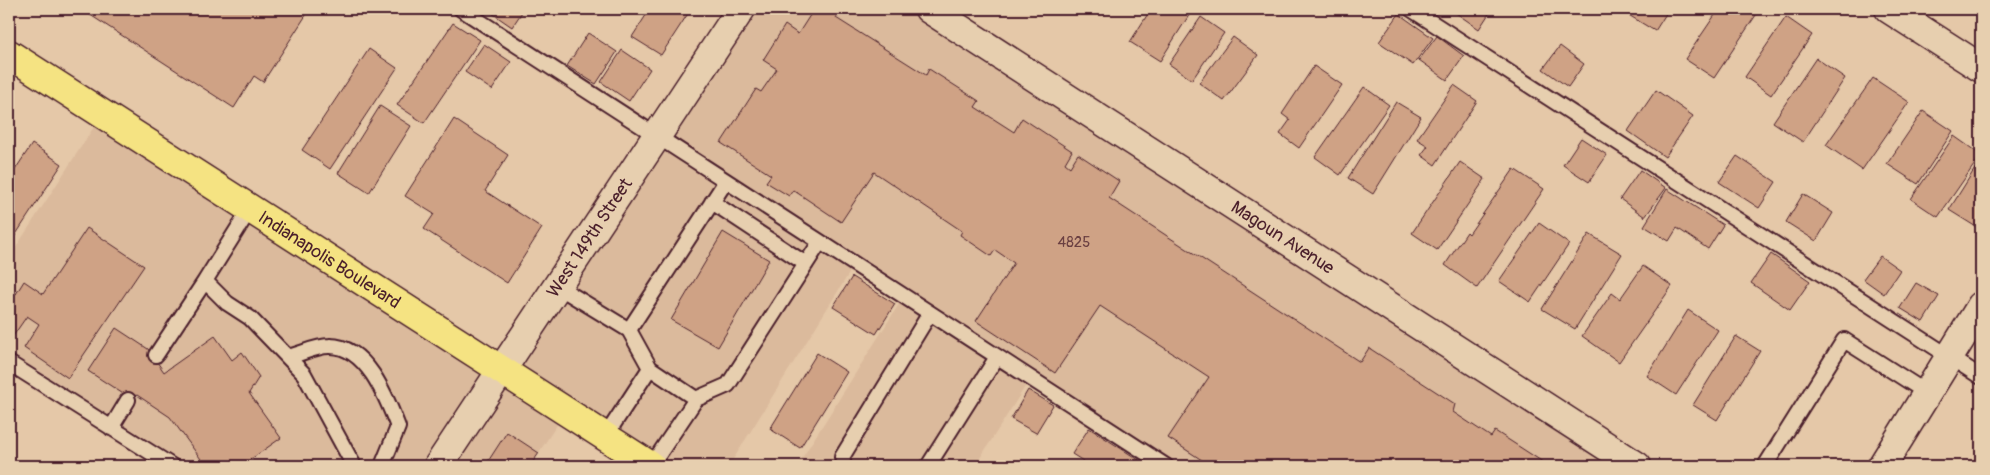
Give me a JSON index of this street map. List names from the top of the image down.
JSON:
{
  "streets": {
    "main road": ["Indianapolis Boulevard"],
    "street": ["West 149th Street", "Magoun Avenue"]
  },
  "crossings": [
    ["West 149th Street", "Indianapolis Boulevard"]
  ],
  "house_numbers": ["4825"]
}
